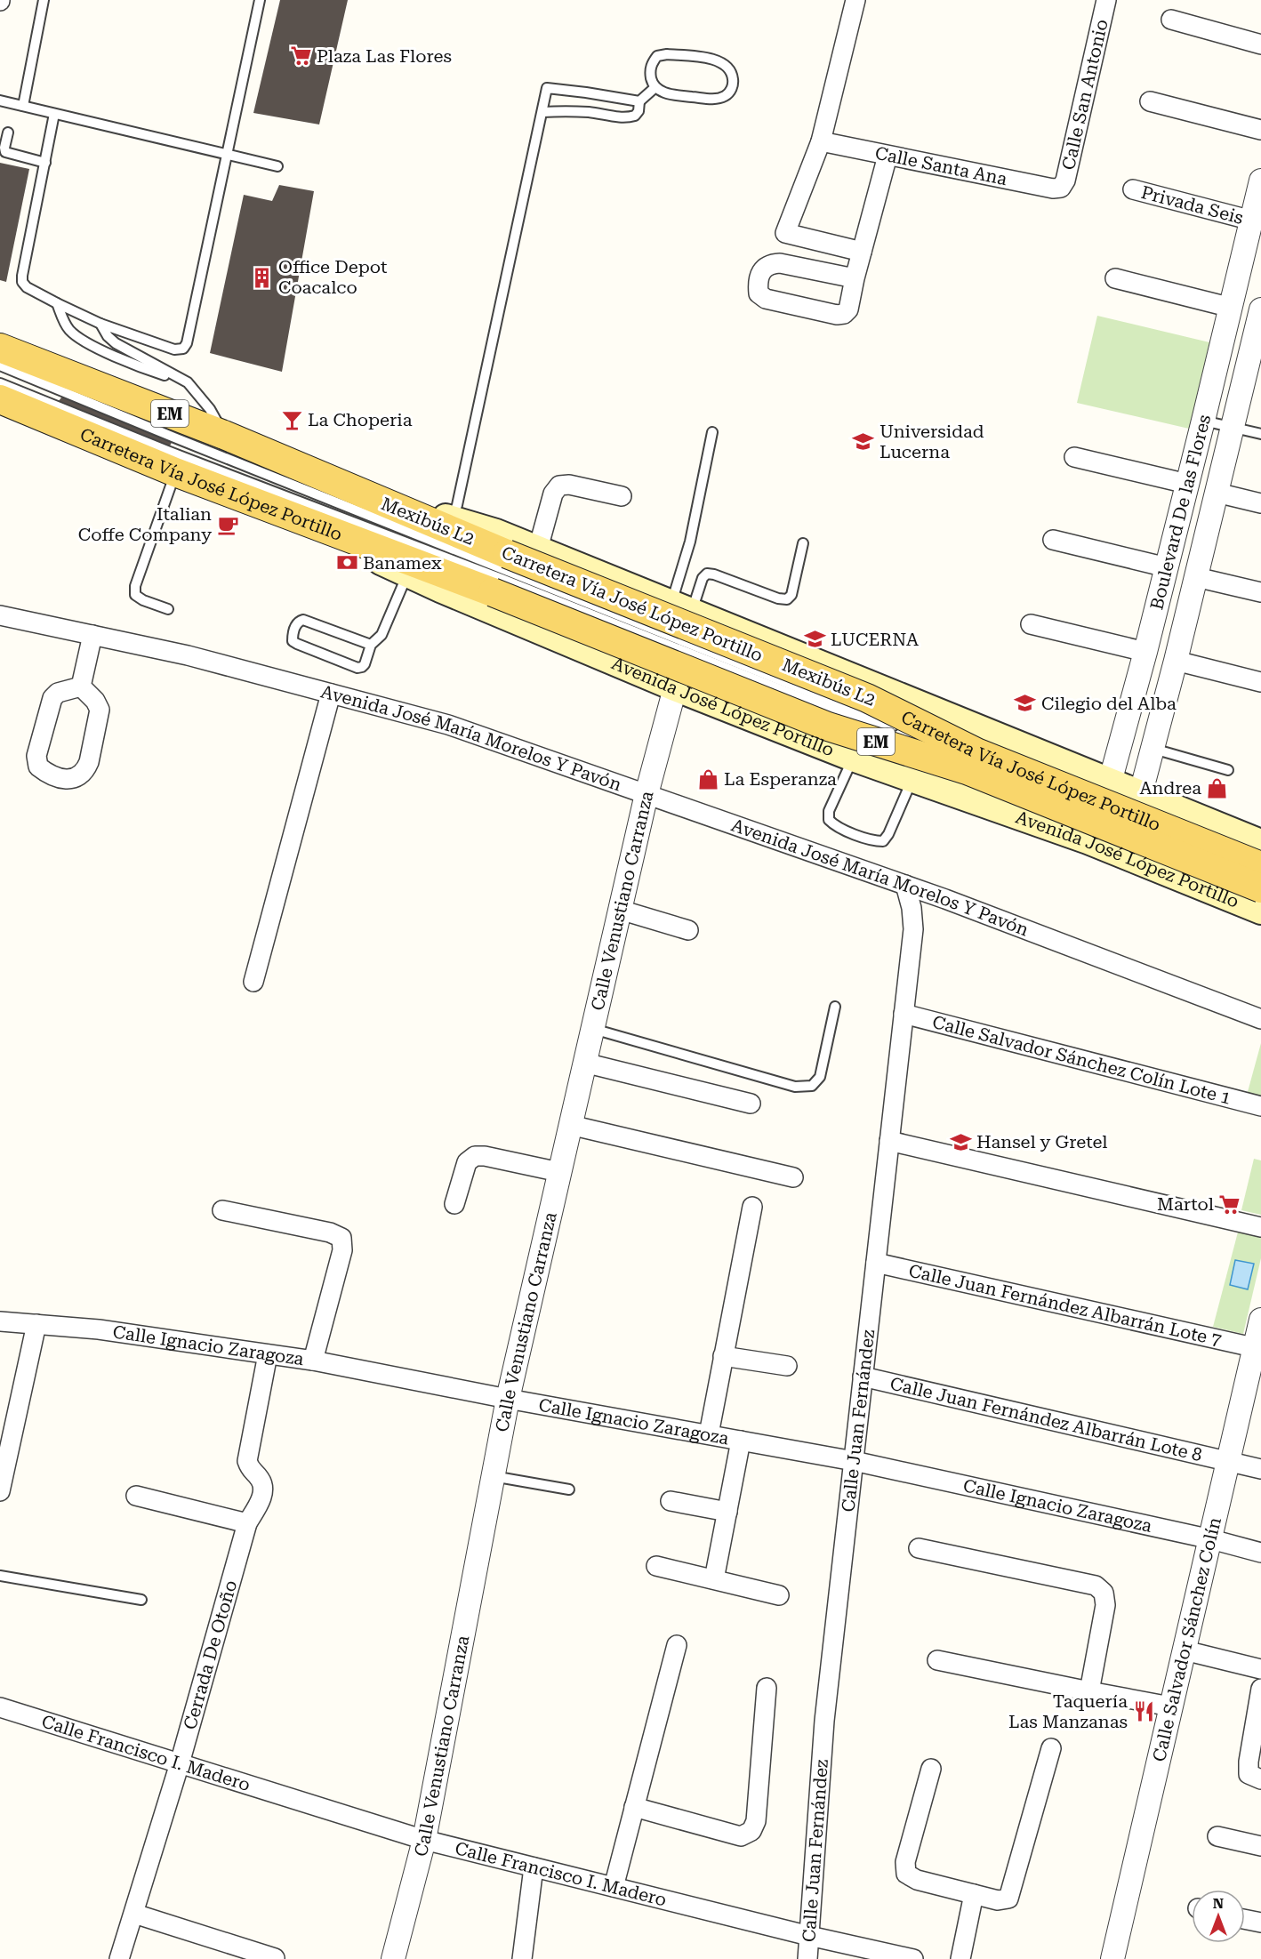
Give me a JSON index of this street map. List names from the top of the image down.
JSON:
{
  "streets": {
    "main road": ["EM", "Carretera Vía José López Portillo", "Avenida José López Portillo"],
    "street": [
      "Calle San Antonio",
      "Calle Santa Ana",
      "Privada Seis",
      "Boulevard De las Flores",
      "Avenida José María Morelos Y Pavón",
      "Calle Venustiano Carranza",
      "Calle Salvador Sánchez Colín Lote 1",
      "Calle Juan Fernández Albarrán Lote 7",
      "Calle Ignacio Zaragoza",
      "Calle Juan Fernández Albarrán Lote 8",
      "Calle Juan Fernández",
      "Calle Salvador Sánchez Colín",
      "Cerrada De Otoño",
      "Calle Francisco I. Madero"
    ],
    "lane": ["Mexibús L2"]
  },
  "crossings": [
    ["Calle San Antonio", "Calle Santa Ana"],
    ["Privada Seis", "Boulevard De las Flores"],
    ["Carretera Vía José López Portillo", "Avenida José López Portillo"],
    ["Boulevard De las Flores", "Avenida José López Portillo"],
    ["Avenida José López Portillo", "Calle Venustiano Carranza"],
    ["Avenida José María Morelos Y Pavón", "Calle Venustiano Carranza"],
    ["Avenida José María Morelos Y Pavón", "Calle Juan Fernández"],
    ["Calle Venustiano Carranza", "Calle Ignacio Zaragoza"],
    ["Calle Venustiano Carranza", "Calle Francisco I. Madero"],
    ["Calle Salvador Sánchez Colín Lote 1", "Calle Juan Fernández"],
    ["Calle Juan Fernández Albarrán Lote 7", "Calle Juan Fernández"],
    ["Calle Juan Fernández Albarrán Lote 7", "Calle Salvador Sánchez Colín"],
    ["Calle Ignacio Zaragoza", "Calle Juan Fernández"],
    ["Calle Ignacio Zaragoza", "Calle Salvador Sánchez Colín"],
    ["Calle Ignacio Zaragoza", "Cerrada De Otoño"],
    ["Calle Juan Fernández Albarrán Lote 8", "Calle Juan Fernández"],
    ["Calle Juan Fernández Albarrán Lote 8", "Calle Salvador Sánchez Colín"],
    ["Calle Juan Fernández", "Calle Francisco I. Madero"],
    ["Cerrada De Otoño", "Calle Francisco I. Madero"]
  ],
  "places": {
    "supermarket": ["Plaza Las Flores", "Martol"],
    "building": ["Office Depot Coacalco"],
    "bar": ["La Choperia"],
    "school or university": [
      "Universidad Lucerna",
      "LUCERNA",
      "Cilegio del Alba",
      "Hansel y Gretel"
    ],
    "cafe": ["Italian Coffe Company"],
    "bank": ["Banamex"],
    "shop": ["La Esperanza", "Andrea"],
    "restaurant": ["Taquería Las Manzanas"]
  },
  "north": "top"
}
